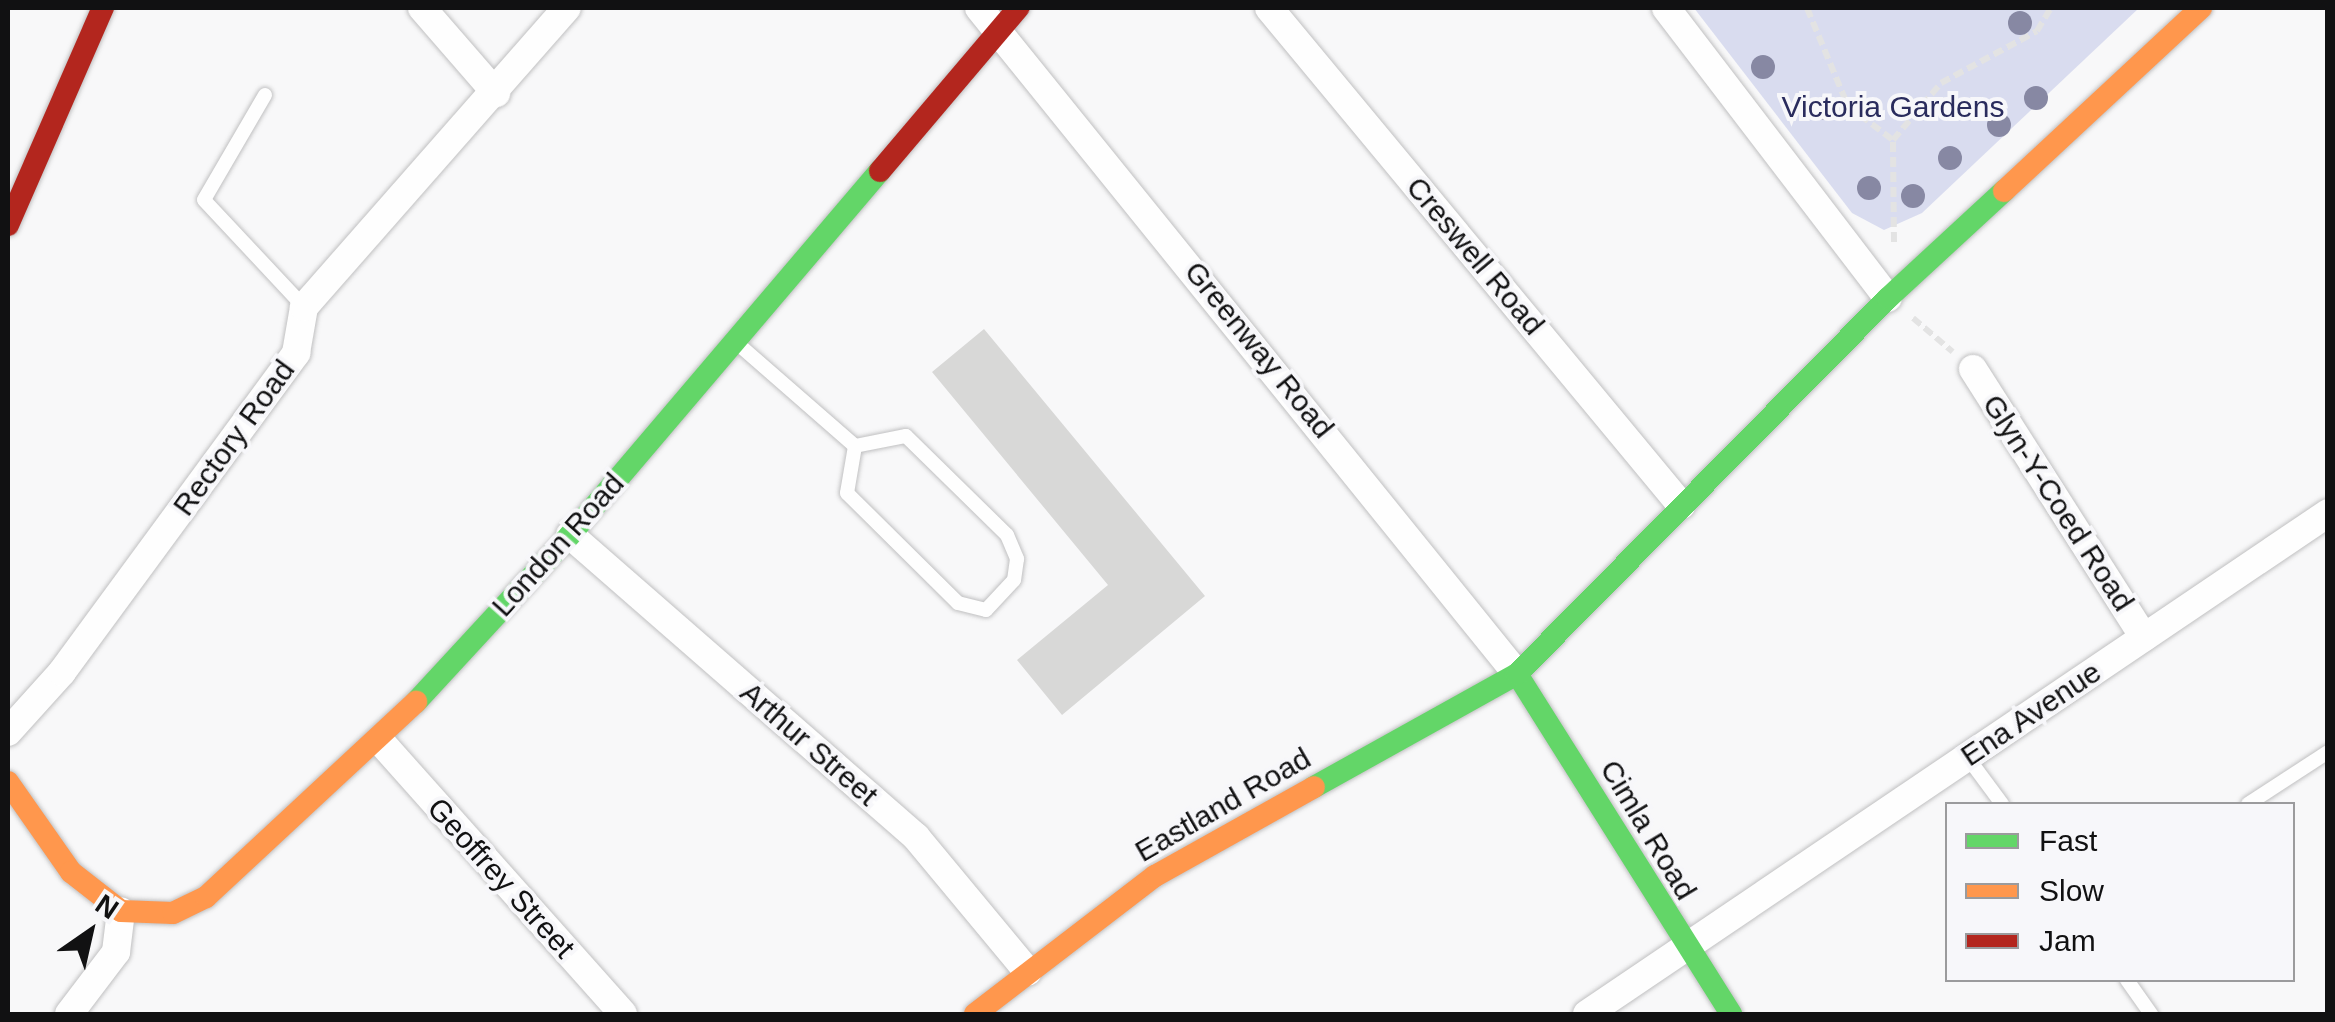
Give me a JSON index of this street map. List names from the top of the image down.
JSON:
{
  "streets": {
    "main road": ["London Road", "Eastland Road", "Cimla Road"],
    "street": [
      "Creswell Road",
      "Greenway Road",
      "Rectory Road",
      "Glyn-Y-Coed Road",
      "Ena Avenue",
      "Arthur Street",
      "Geoffrey Street"
    ]
  },
  "crossings": [
    ["Greenway Road", "London Road"],
    ["Greenway Road", "Eastland Road"],
    ["Greenway Road", "Cimla Road"],
    ["Glyn-Y-Coed Road", "Ena Avenue"],
    ["London Road", "Arthur Street"],
    ["London Road", "Geoffrey Street"],
    ["Ena Avenue", "Cimla Road"],
    ["Arthur Street", "Eastland Road"],
    ["Eastland Road", "Cimla Road"]
  ],
  "parks": ["Victoria Gardens"],
  "legend": ["Fast", "Slow", "Jam"],
  "north": "top right"
}
